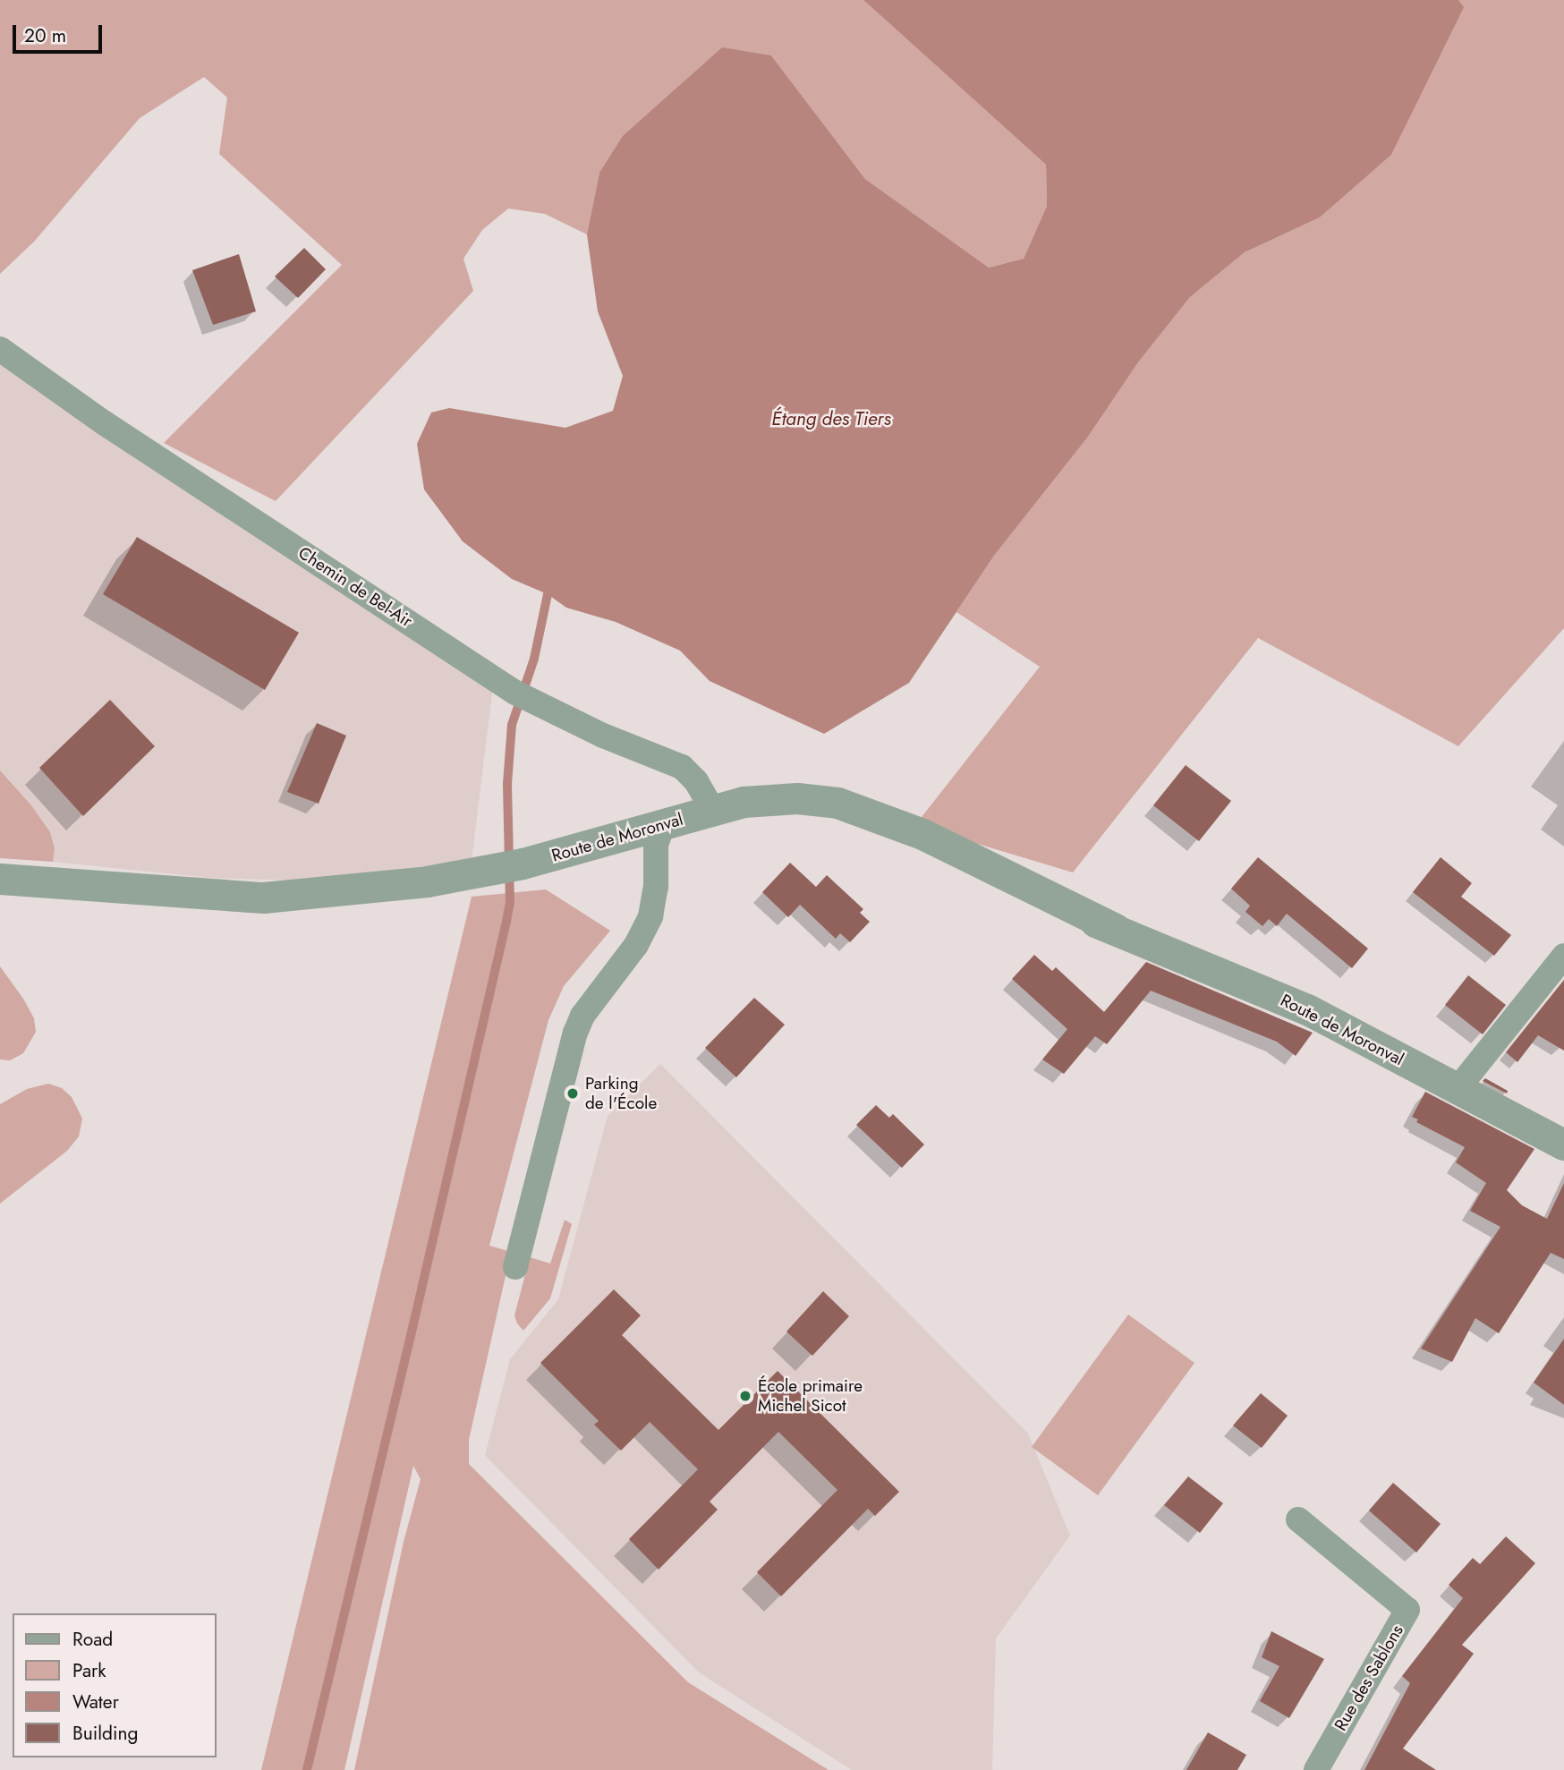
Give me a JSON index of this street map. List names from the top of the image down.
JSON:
{
  "streets": {
    "street": ["Chemin de Bel-Air", "Route de Moronval", "Rue des Sablons"]
  },
  "crossings": [
    ["Chemin de Bel-Air", "Route de Moronval"]
  ],
  "water": ["Étang des Tiers"],
  "places": ["Parking de l'École", "École primaire Michel Sicot"],
  "legend": [
    "Road",
    "Park",
    "Water",
    "Building"
  ],
  "scale_bar": "20 m"
}
